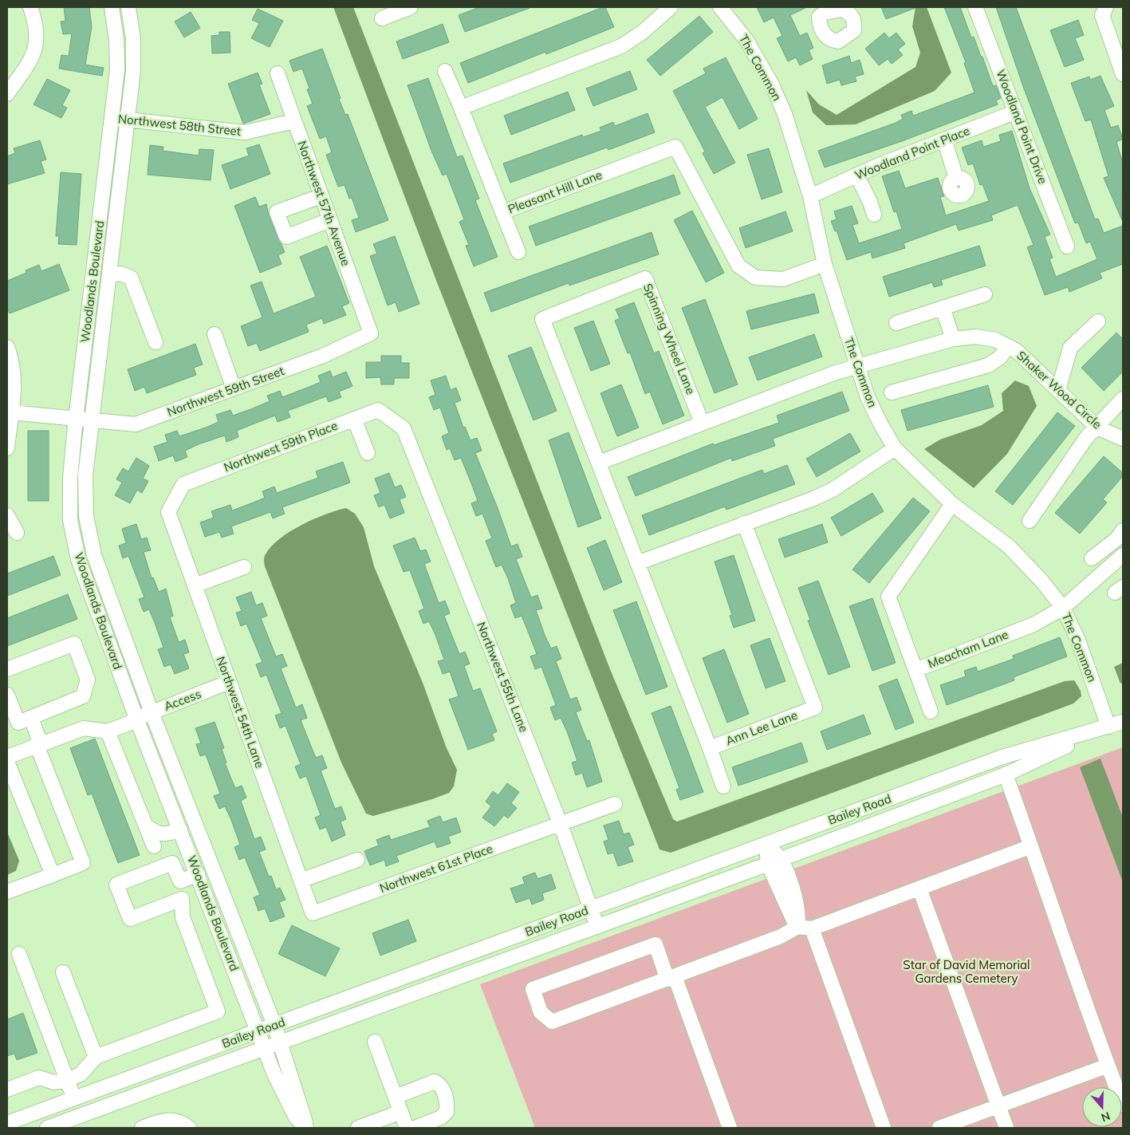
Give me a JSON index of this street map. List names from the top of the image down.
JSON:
{
  "streets": {
    "street": [
      "The Common",
      "Northwest 58th Street",
      "Woodland Point Drive",
      "Woodland Point Place",
      "Pleasant Hill Lane",
      "Northwest 57th Avenue",
      "Woodlands Boulevard",
      "Spinning Wheel Lane",
      "Shaker Wood Circle",
      "Northwest 59th Street",
      "Northwest 59th Place",
      "Meacham Lane",
      "Northwest 55th Lane",
      "Access",
      "Northwest 54th Lane",
      "Ann Lee Lane",
      "Bailey Road",
      "Northwest 61st Place"
    ]
  },
  "crossings": [
    ["The Common", "Woodland Point Place"],
    ["The Common", "Pleasant Hill Lane"],
    ["The Common", "Shaker Wood Circle"],
    ["The Common", "Meacham Lane"],
    ["The Common", "Bailey Road"],
    ["Northwest 58th Street", "Northwest 57th Avenue"],
    ["Northwest 58th Street", "Woodlands Boulevard"],
    ["Woodland Point Drive", "Woodland Point Place"],
    ["Northwest 57th Avenue", "Northwest 59th Street"],
    ["Woodlands Boulevard", "Northwest 59th Street"],
    ["Woodlands Boulevard", "Access"],
    ["Woodlands Boulevard", "Bailey Road"],
    ["Northwest 59th Place", "Northwest 55th Lane"],
    ["Northwest 59th Place", "Northwest 54th Lane"],
    ["Northwest 55th Lane", "Bailey Road"],
    ["Northwest 55th Lane", "Northwest 61st Place"],
    ["Access", "Northwest 54th Lane"],
    ["Northwest 54th Lane", "Northwest 61st Place"]
  ],
  "parks": ["Star of David Memorial Gardens Cemetery"],
  "north": "bottom"
}
